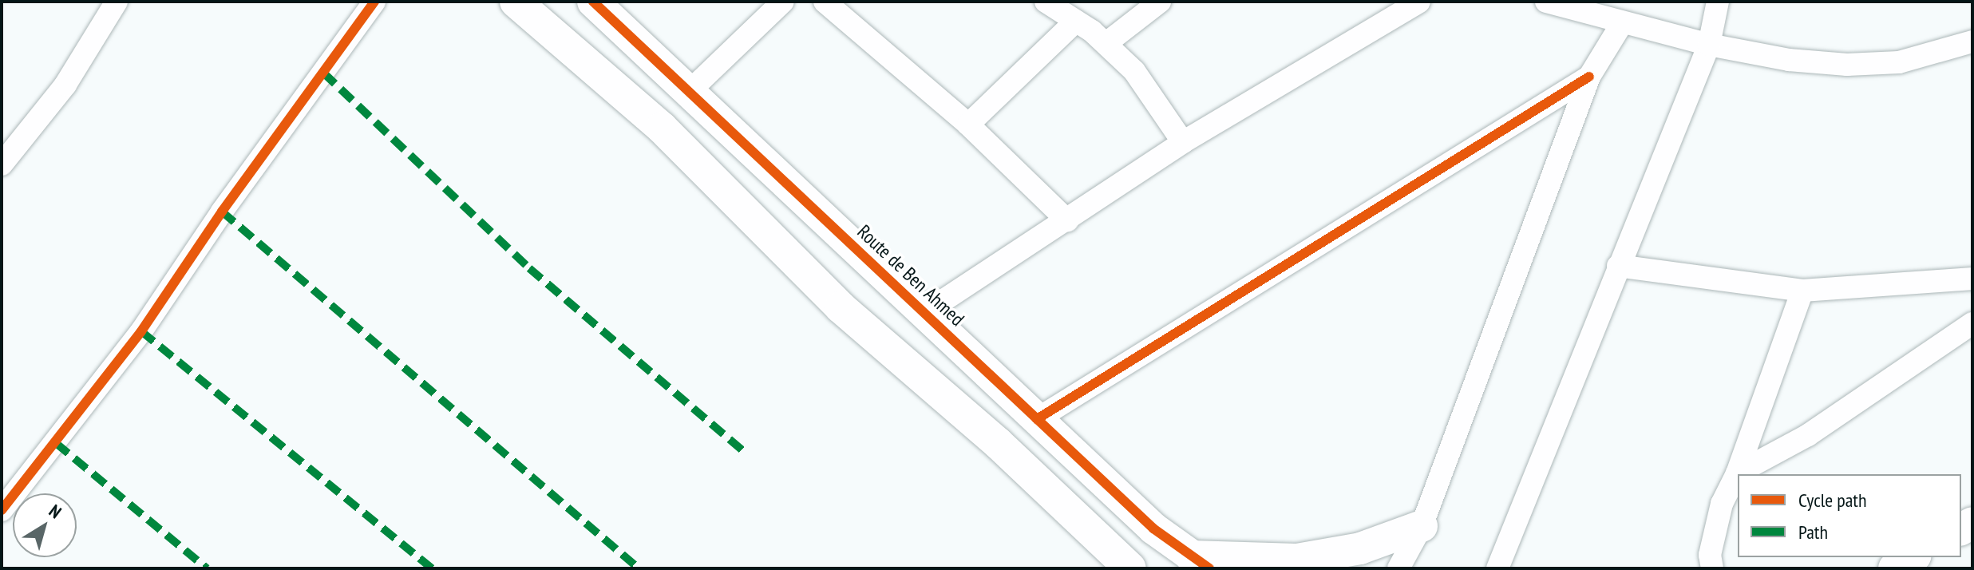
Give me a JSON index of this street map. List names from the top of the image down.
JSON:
{
  "streets": {
    "street": ["Route de Ben Ahmed"]
  },
  "legend": ["Cycle path", "Path"],
  "north": "top right"
}
